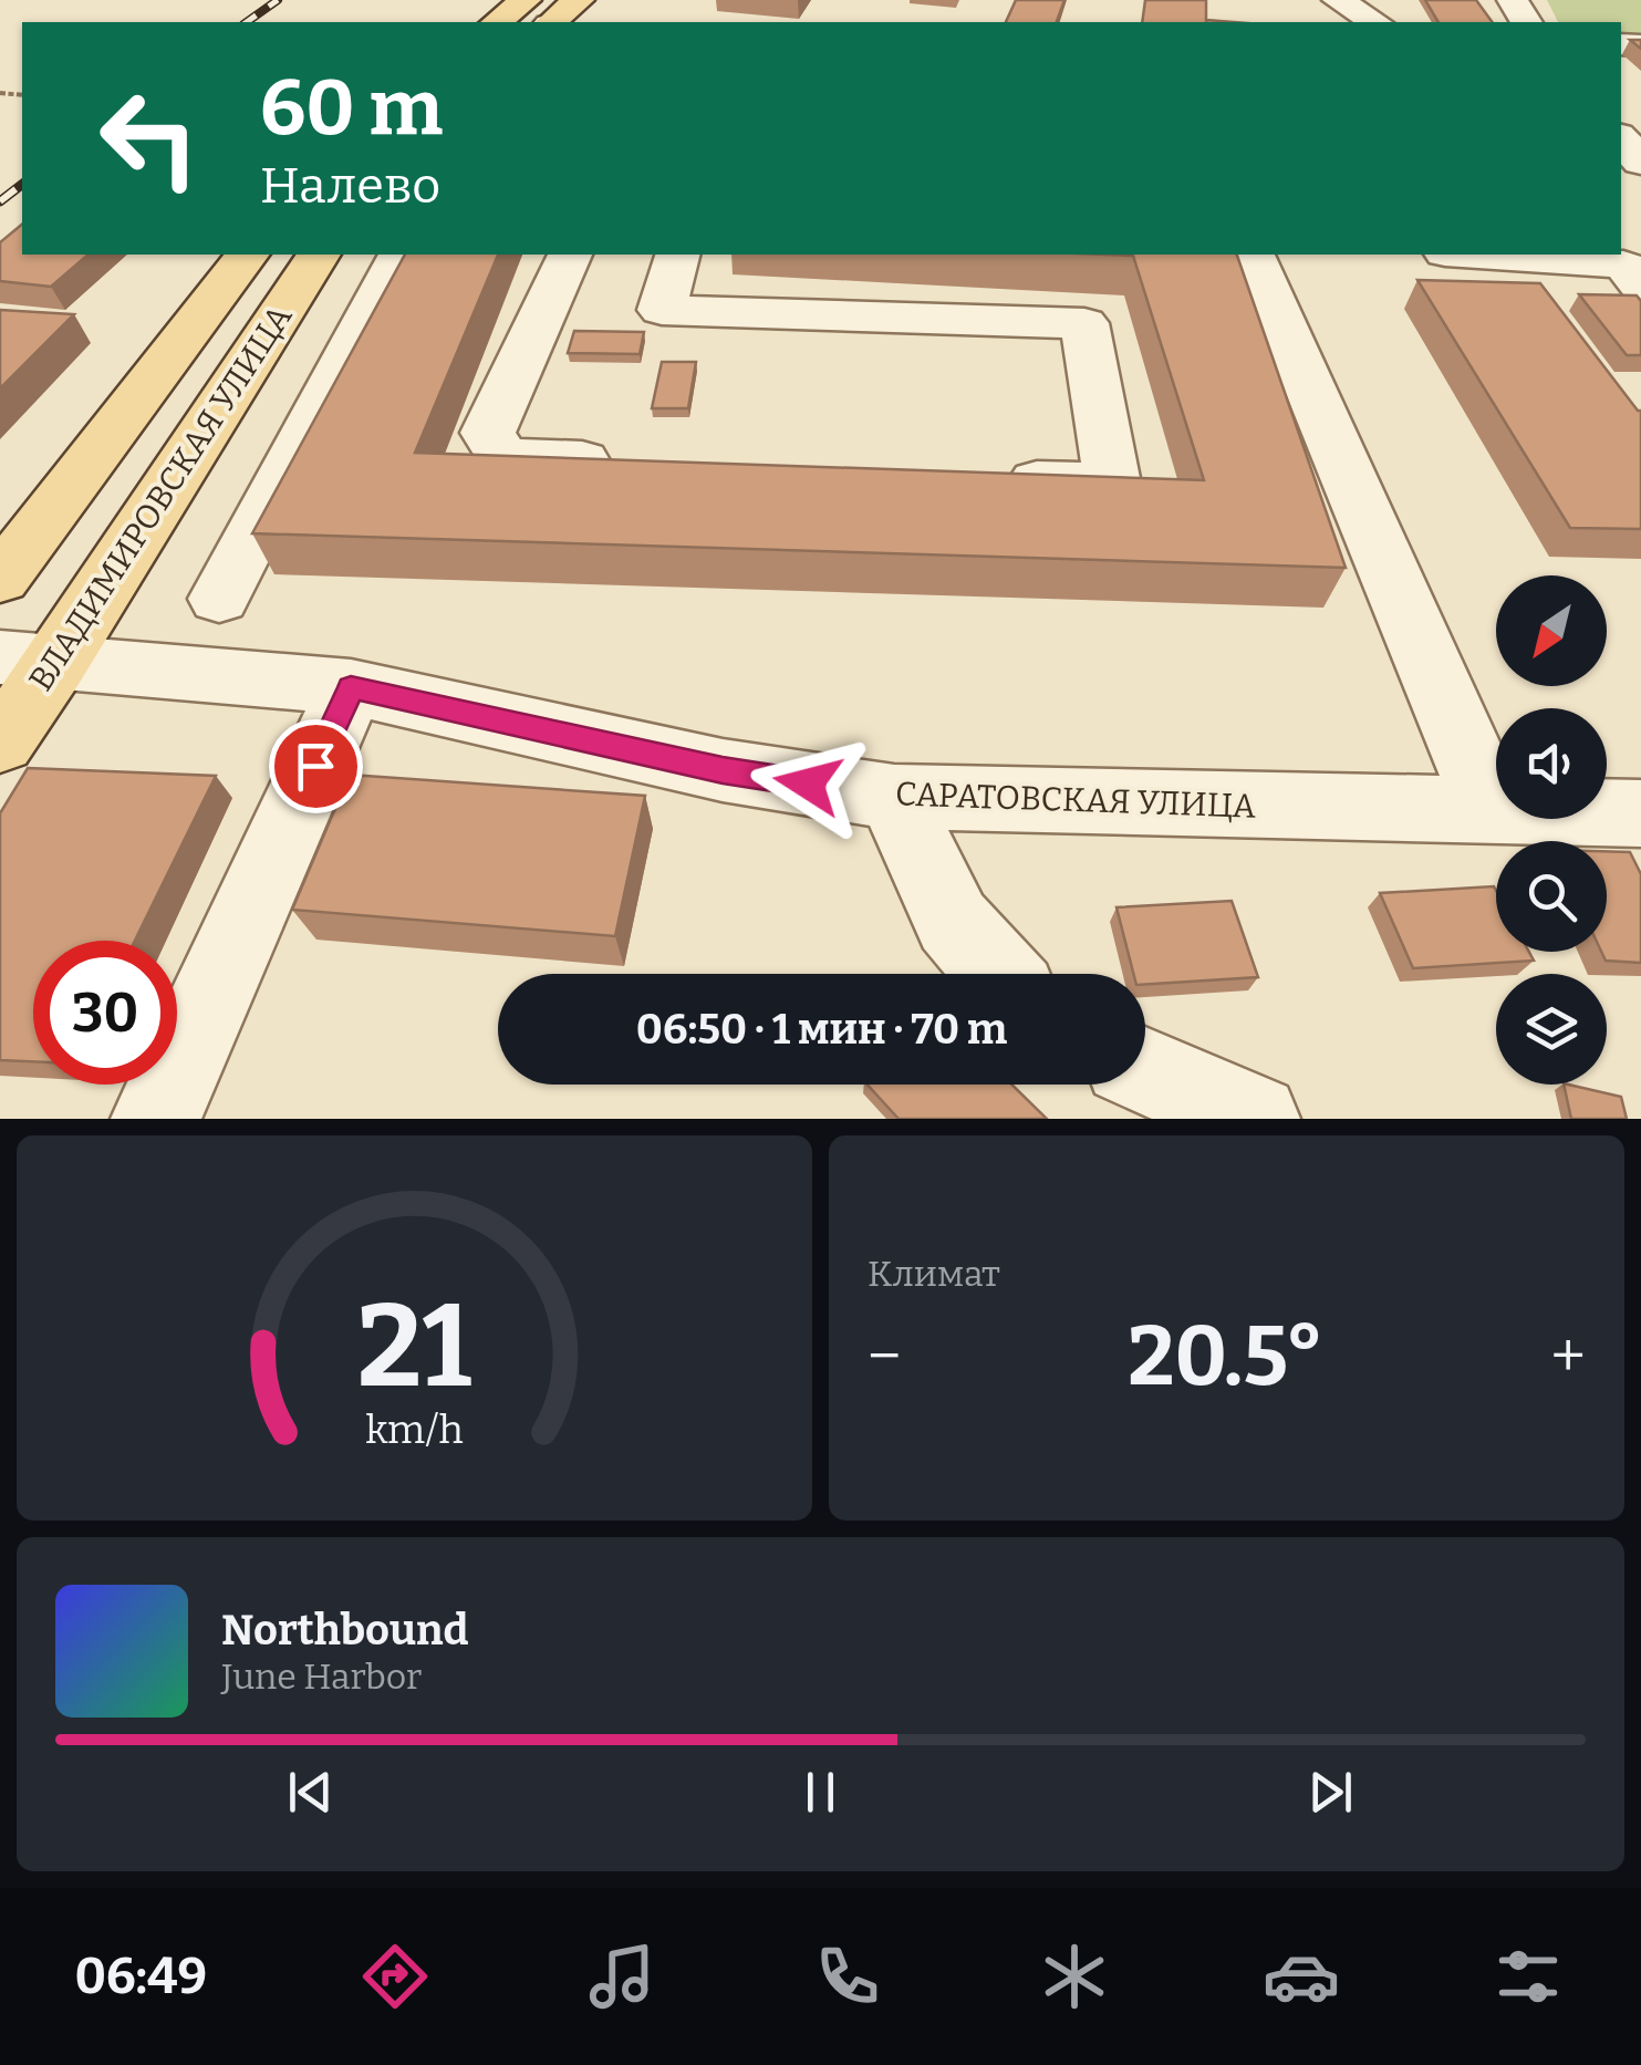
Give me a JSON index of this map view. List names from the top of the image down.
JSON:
{
  "streets": {
    "main road": ["ВЛАДИМИРОВСКАЯ УЛИЦА"],
    "street": ["САРАТОВСКАЯ УЛИЦА"]
  },
  "crossings": [
    ["ВЛАДИМИРОВСКАЯ УЛИЦА", "САРАТОВСКАЯ УЛИЦА"]
  ],
  "north": "bottom left",
  "page": {
    "turn": ["60 m", "Налево"],
    "limit": "30",
    "trip": "06:50 · 1 мин · 70 m",
    "tile": "Климат",
    "heat": ["−", "20.5°", "+"],
    "song": ["Northbound", "June Harbor"],
    "tabs": "06:49",
    "gauge": ["21", "km/h"]
  }
}
